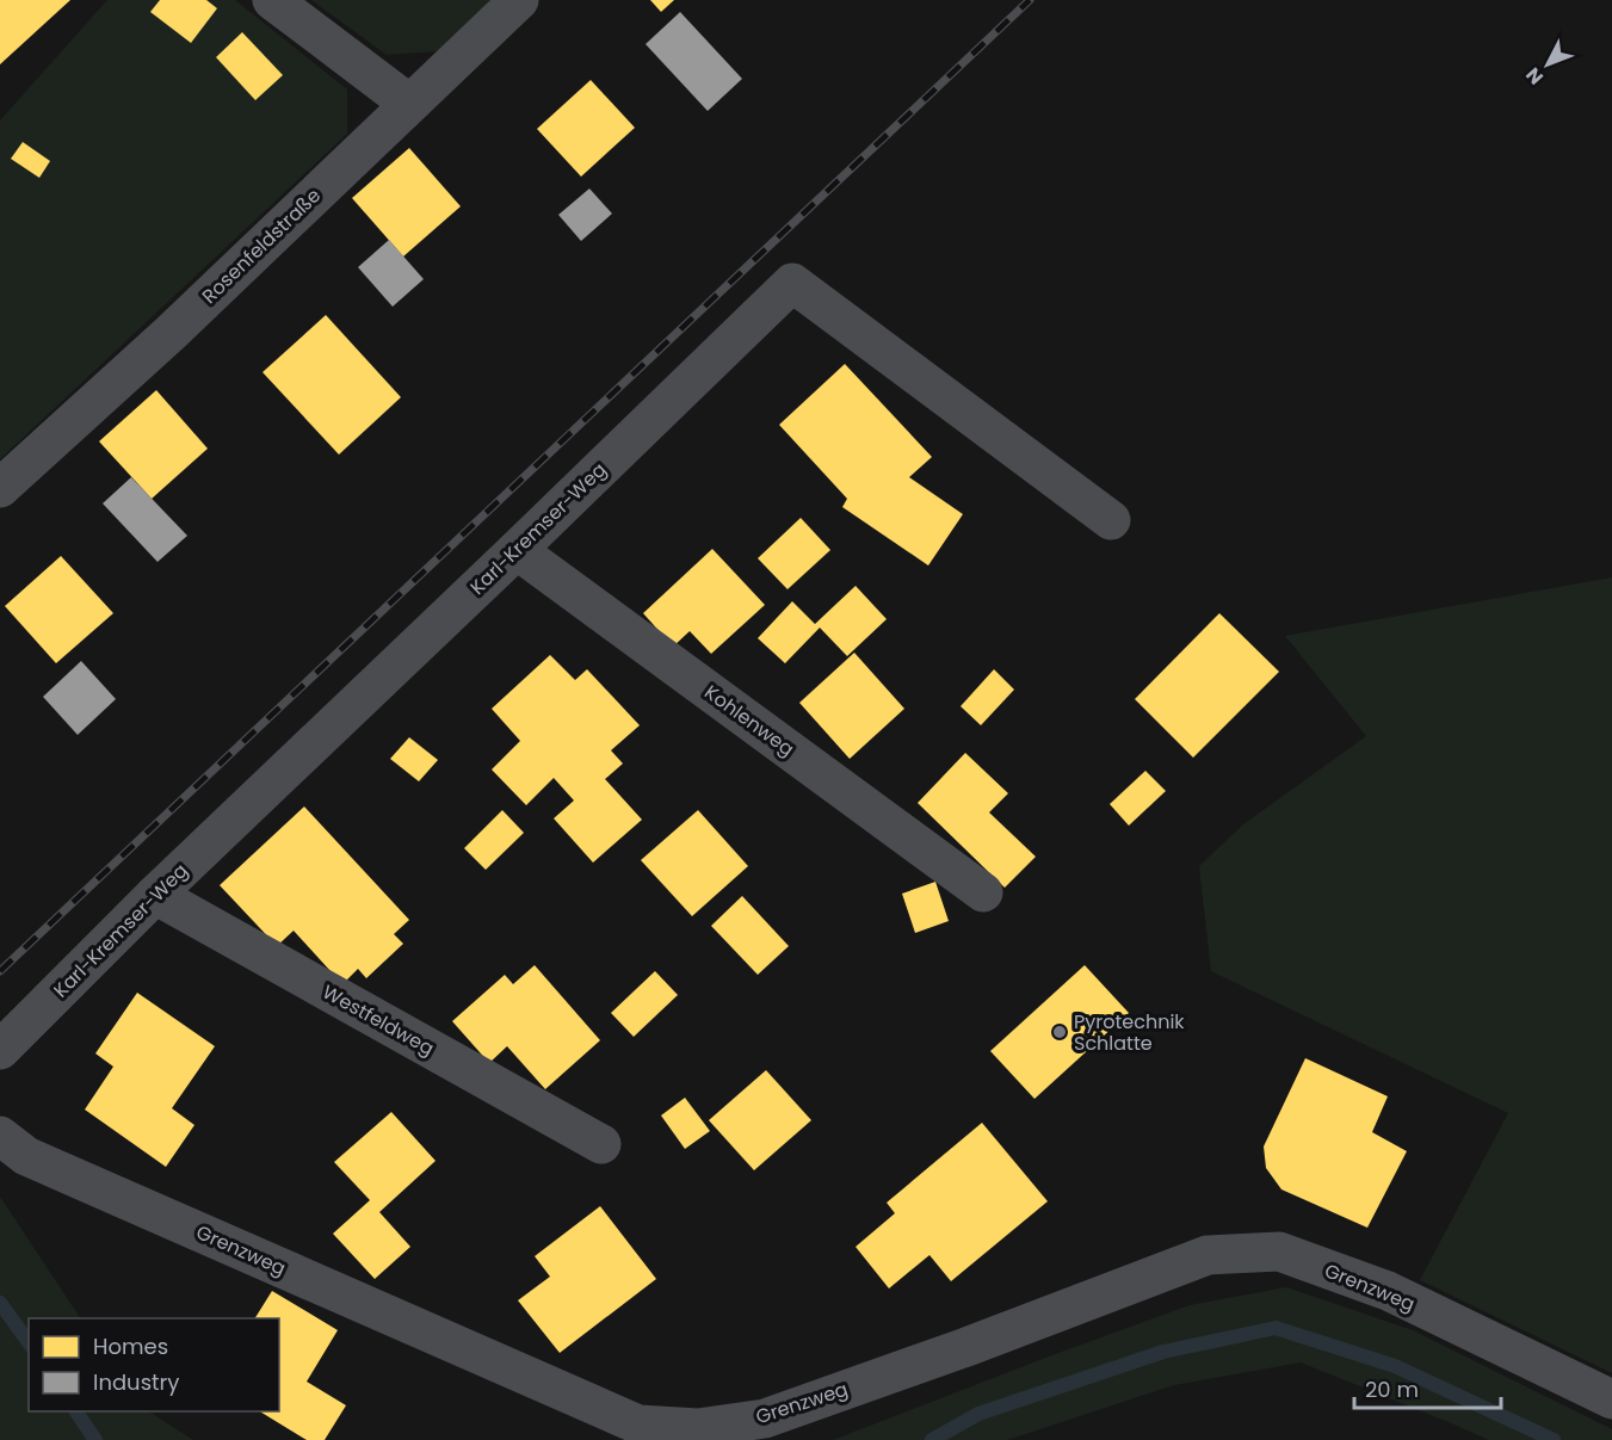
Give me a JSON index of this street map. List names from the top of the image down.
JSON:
{
  "streets": {
    "street": [
      "Rosenfeldstraße",
      "Karl-Kremser-Weg",
      "Kohlenweg",
      "Westfeldweg",
      "Grenzweg"
    ]
  },
  "crossings": [
    ["Karl-Kremser-Weg", "Kohlenweg"],
    ["Karl-Kremser-Weg", "Westfeldweg"]
  ],
  "places": ["Pyrotechnik Schlatte"],
  "legend": ["Homes", "Industry"],
  "scale_bar": "20 m",
  "north": "bottom left"
}
